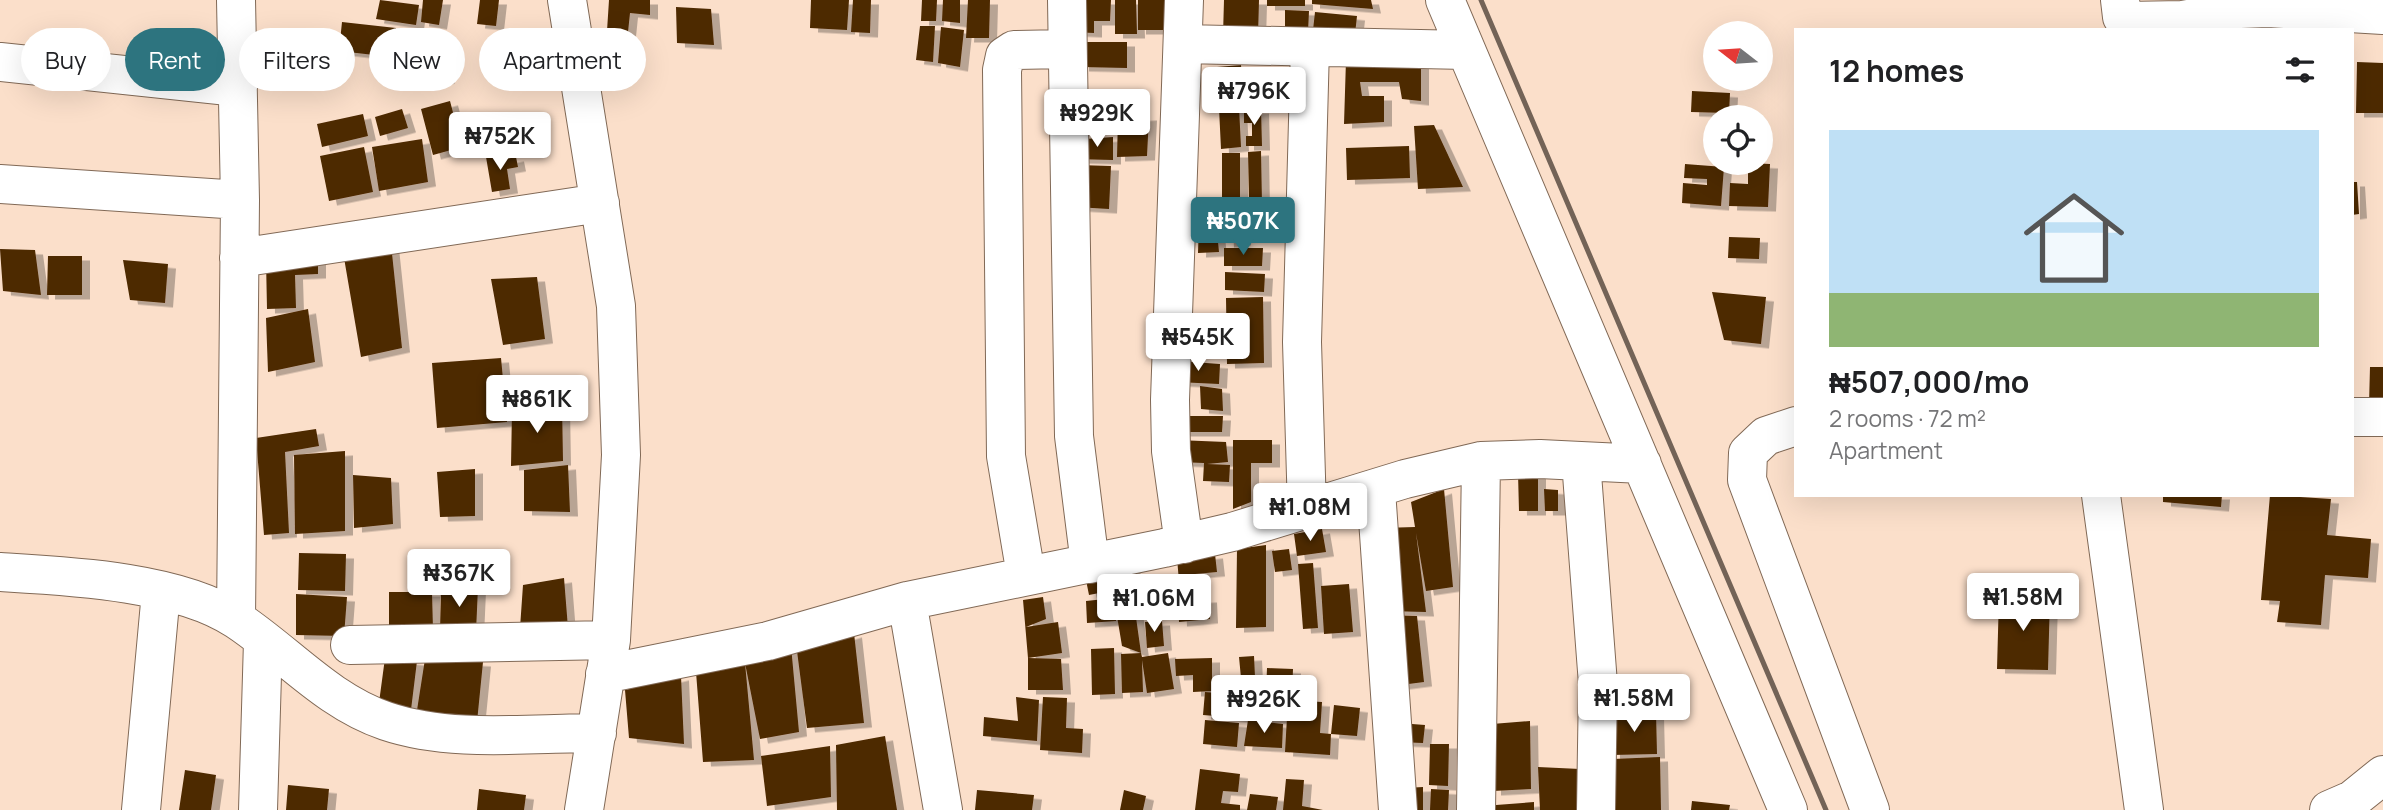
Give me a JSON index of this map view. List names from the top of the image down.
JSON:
{
  "north": "left",
  "page": {
    "chip": [
      "Buy",
      "Rent",
      "Filters",
      "New",
      "Apartment"
    ],
    "heading": "12 homes",
    "price": [
      "₦796K",
      "₦929K",
      "₦752K",
      "₦507K",
      "₦545K",
      "₦861K",
      "₦1.08M",
      "₦367K",
      "₦1.58M",
      "₦1.06M",
      "₦1.58M",
      "₦926K"
    ],
    "list": [
      {
        "name": "₦507,000/mo",
        "note": "2 rooms · 72 m² · Apartment"
      }
    ]
  }
}
